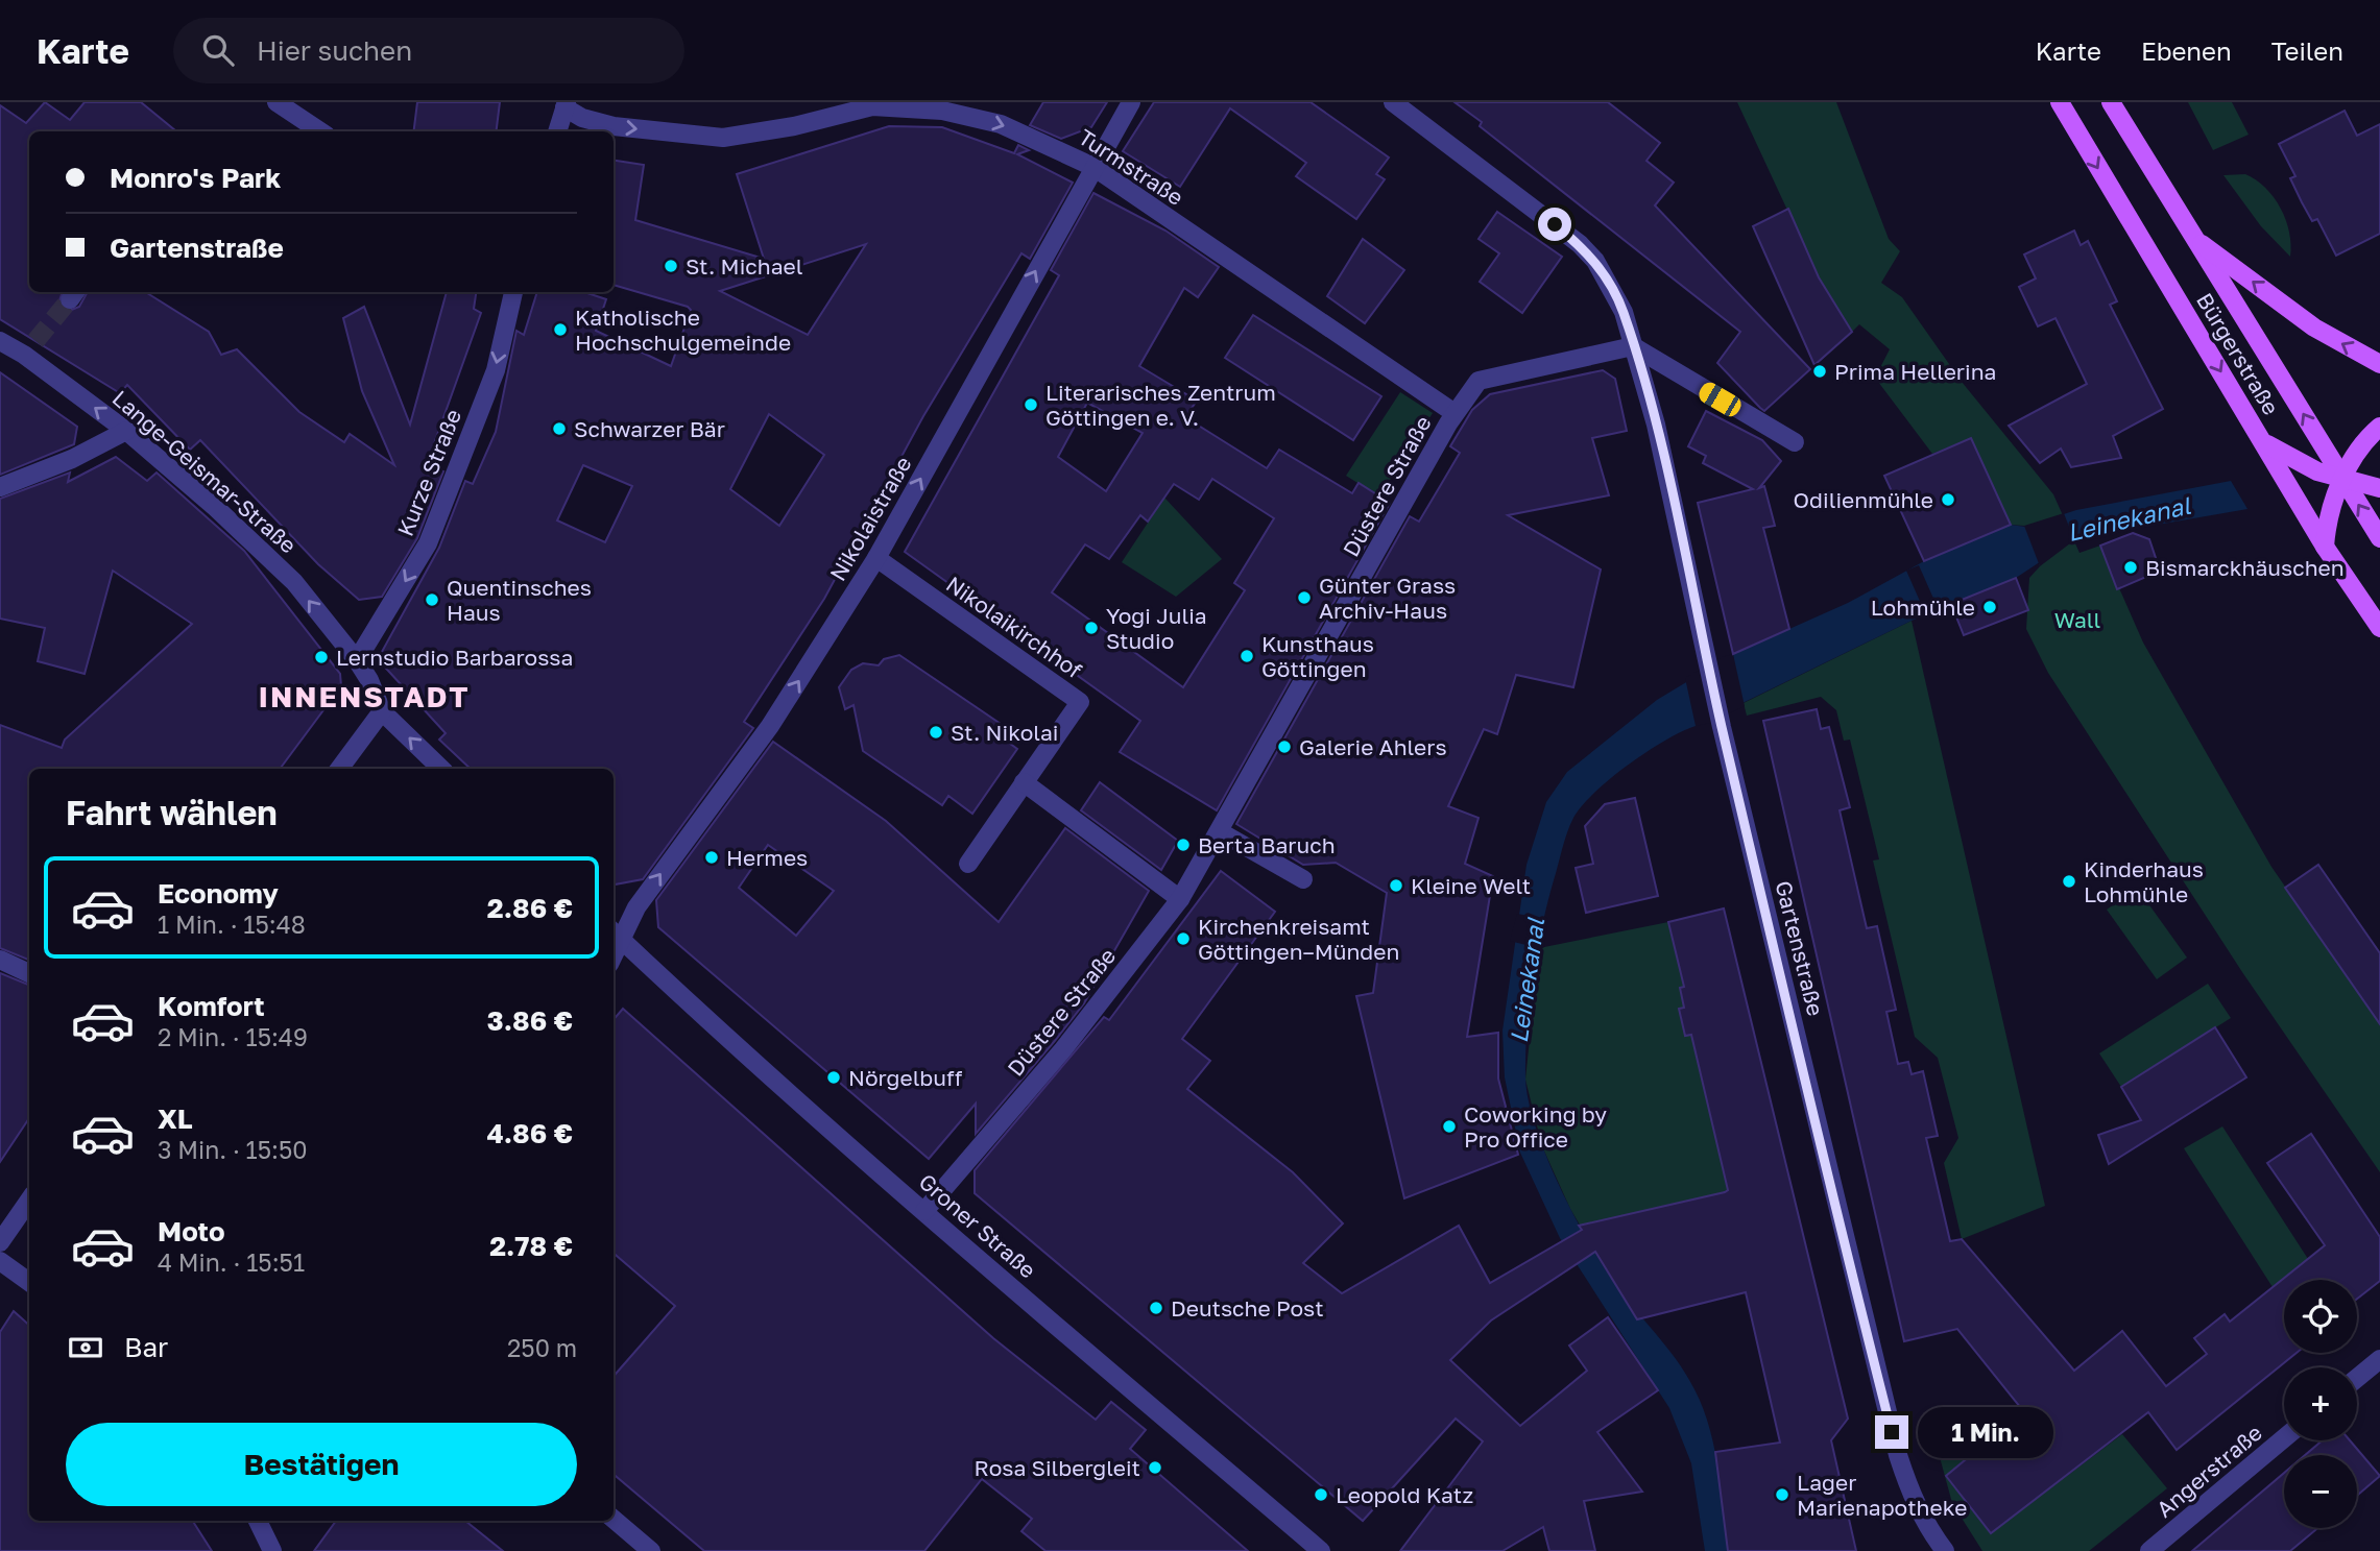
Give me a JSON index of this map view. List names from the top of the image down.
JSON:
{
  "streets": {
    "main road": ["Bürgerstraße"],
    "street": [
      "Turmstraße",
      "Lange-Geismar-Straße",
      "Kurze Straße",
      "Düstere Straße",
      "Nikolaistraße",
      "Nikolaikirchhof",
      "Gartenstraße",
      "Groner Straße",
      "Angerstraße"
    ]
  },
  "crossings": [
    ["Turmstraße", "Düstere Straße"],
    ["Turmstraße", "Nikolaistraße"],
    ["Lange-Geismar-Straße", "Kurze Straße"],
    ["Düstere Straße", "Gartenstraße"],
    ["Düstere Straße", "Groner Straße"],
    ["Nikolaistraße", "Nikolaikirchhof"],
    ["Nikolaistraße", "Groner Straße"]
  ],
  "one_way": [
    "Turmstraße",
    "Lange-Geismar-Straße",
    "Kurze Straße",
    "Nikolaistraße"
  ],
  "districts": ["INNENSTADT"],
  "water": ["Leinekanal"],
  "parks": ["Wall"],
  "places": [
    "St. Michael",
    "Katholische Hochschulgemeinde",
    "Prima Hellerina",
    "Literarisches Zentrum Göttingen e. V.",
    "Schwarzer Bär",
    "Odilienmühle",
    "Bismarckhäuschen",
    "Günter Grass Archiv-Haus",
    "Quentinsches Haus",
    "Lohmühle",
    "Yogi Julia Studio",
    "Kunsthaus Göttingen",
    "Lernstudio Barbarossa",
    "St. Nikolai",
    "Galerie Ahlers",
    "Berta Baruch",
    "Hermes",
    "Kinderhaus Lohmühle",
    "Kleine Welt",
    "Kirchenkreisamt Göttingen–Münden",
    "Nörgelbuff",
    "Coworking by Pro Office",
    "Deutsche Post",
    "Rosa Silbergleit",
    "Leopold Katz",
    "Lager Marienapotheke"
  ],
  "page": {
    "header": "Karte",
    "search": "Hier suchen",
    "nav": ["Karte", "Ebenen", "Teilen"],
    "banner": ["Monro's Park", "Gartenstraße"],
    "heading": "Fahrt wählen",
    "list": [
      {
        "name": "Economy",
        "note": "1 Min. · 15:48",
        "value": "2.86 €"
      },
      {
        "name": "Komfort",
        "note": "2 Min. · 15:49",
        "value": "3.86 €"
      },
      {
        "name": "XL",
        "note": "3 Min. · 15:50",
        "value": "4.86 €"
      },
      {
        "name": "Moto",
        "note": "4 Min. · 15:51",
        "value": "2.78 €"
      }
    ],
    "map_buttons": ["+", "−"],
    "pay": ["Bar", "250 m"],
    "bubble": "1 Min.",
    "buttons": "Bestätigen"
  }
}
